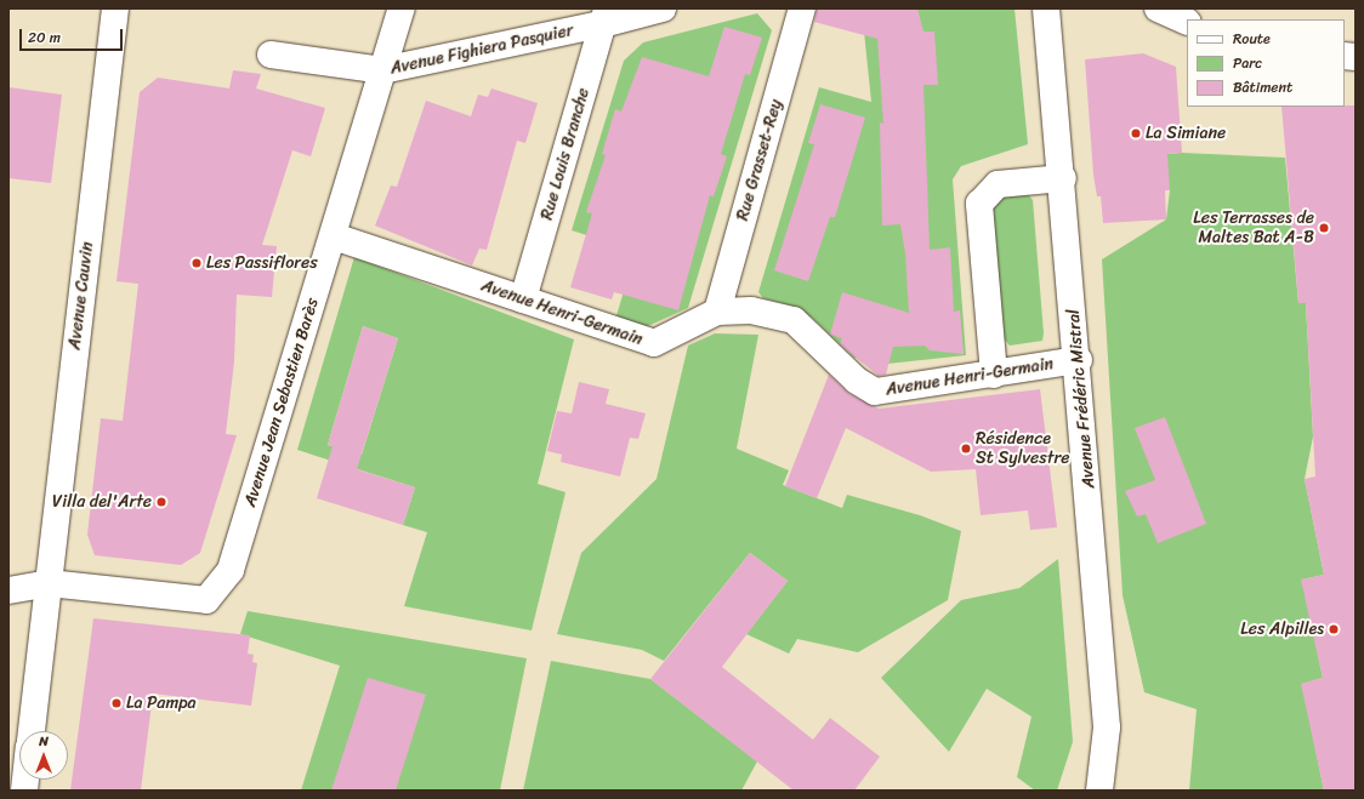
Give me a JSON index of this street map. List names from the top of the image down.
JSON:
{
  "streets": {
    "street": [
      "Avenue Fighiera Pasquier",
      "Rue Louis Branche",
      "Rue Grasset-Rey",
      "Avenue Cauvin",
      "Avenue Henri-Germain",
      "Avenue Frédéric Mistral",
      "Avenue Jean Sebastien Barès"
    ]
  },
  "crossings": [
    ["Avenue Fighiera Pasquier", "Rue Louis Branche"],
    ["Avenue Fighiera Pasquier", "Avenue Jean Sebastien Barès"],
    ["Rue Louis Branche", "Avenue Henri-Germain"],
    ["Rue Grasset-Rey", "Avenue Henri-Germain"],
    ["Avenue Cauvin", "Avenue Jean Sebastien Barès"],
    ["Avenue Henri-Germain", "Avenue Frédéric Mistral"],
    ["Avenue Henri-Germain", "Avenue Jean Sebastien Barès"]
  ],
  "places": [
    "La Simiane",
    "Les Terrasses de Maltes Bat A-B",
    "Les Passiflores",
    "Résidence St Sylvestre",
    "Villa del'Arte",
    "Les Alpilles",
    "La Pampa"
  ],
  "legend": ["Route", "Parc", "Bâtiment"],
  "scale_bar": "20 m",
  "north": "top"
}
